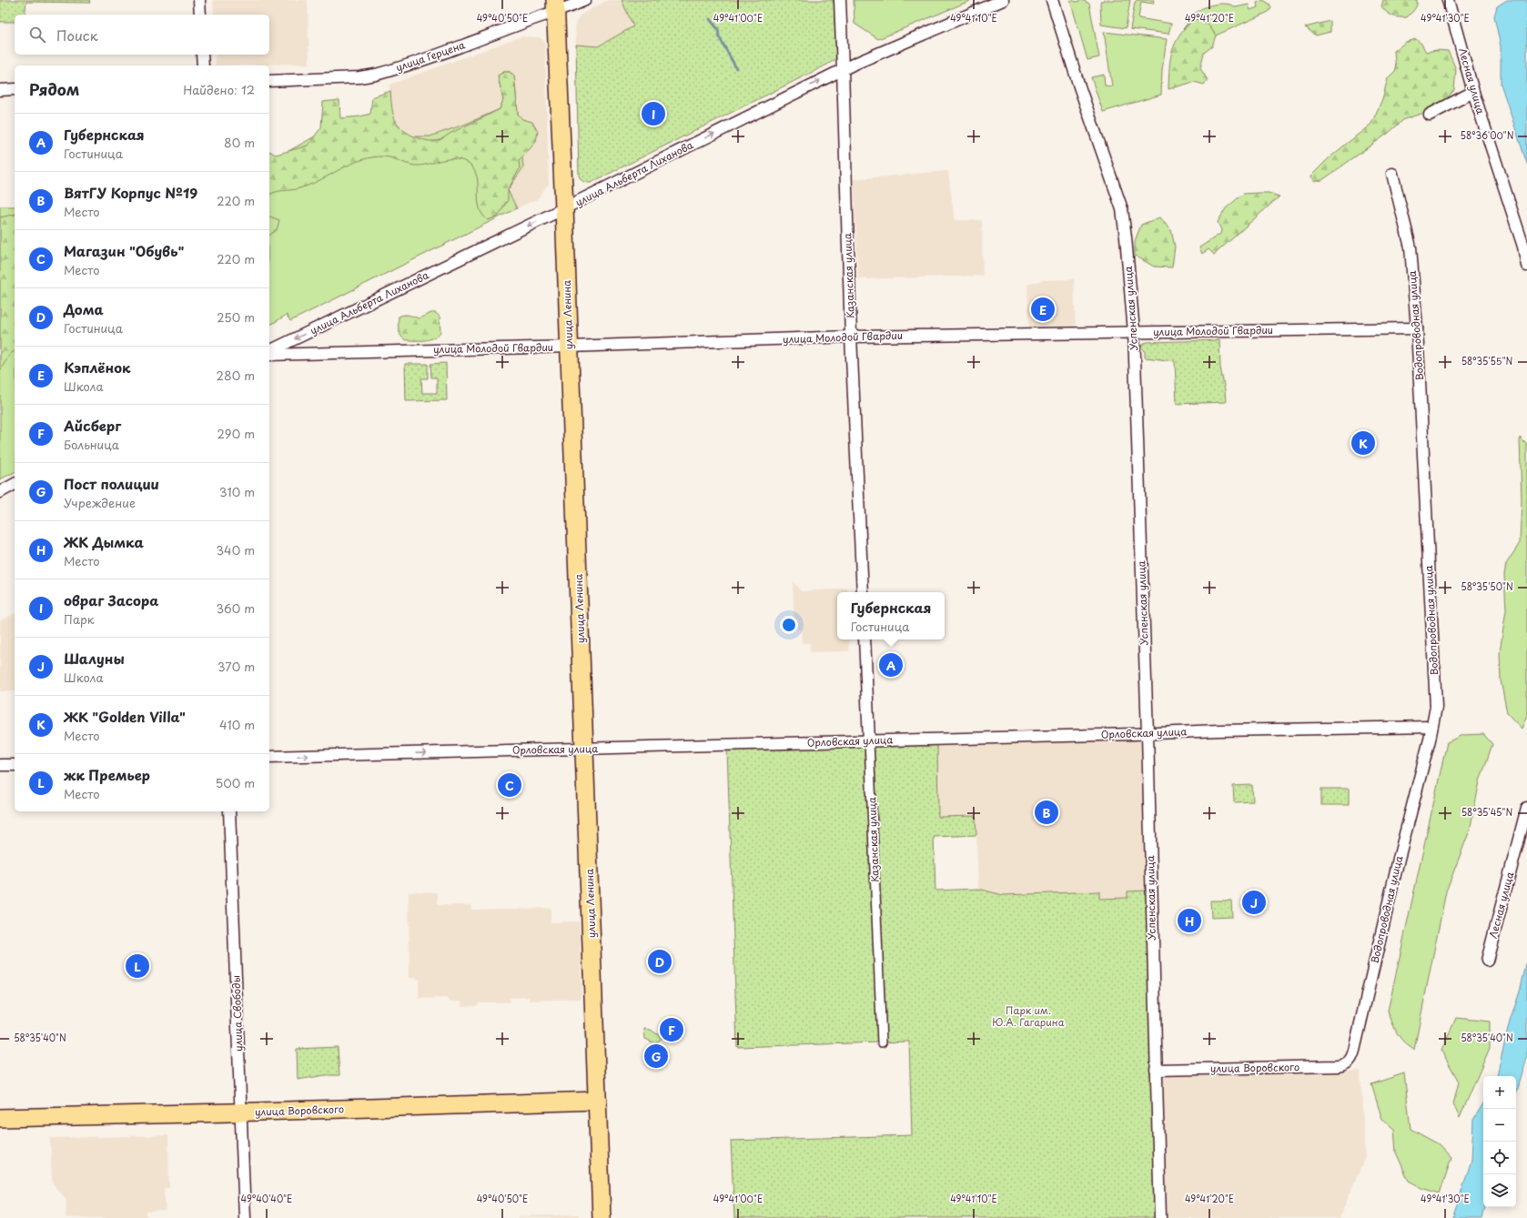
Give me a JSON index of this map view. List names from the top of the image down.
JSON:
{
  "streets": {
    "main road": ["улица Ленина", "улица Воровского"],
    "street": [
      "улица Герцена",
      "Лесная улица",
      "улица Альберта Лиханова",
      "Казанская улица",
      "Успенская улица",
      "Водопроводная улица",
      "улица Молодой Гвардии",
      "Орловская улица",
      "улица Свободы"
    ]
  },
  "crossings": [
    ["улица Герцена", "улица Ленина"],
    ["улица Альберта Лиханова", "Казанская улица"],
    ["улица Альберта Лиханова", "улица Ленина"],
    ["Казанская улица", "улица Молодой Гвардии"],
    ["Казанская улица", "Орловская улица"],
    ["Успенская улица", "улица Молодой Гвардии"],
    ["Успенская улица", "Орловская улица"],
    ["Успенская улица", "улица Воровского"],
    ["улица Ленина", "улица Молодой Гвардии"],
    ["улица Ленина", "Орловская улица"],
    ["улица Ленина", "улица Воровского"],
    ["Водопроводная улица", "улица Молодой Гвардии"],
    ["Водопроводная улица", "Орловская улица"],
    ["Водопроводная улица", "улица Воровского"],
    ["улица Свободы", "улица Воровского"]
  ],
  "parks": ["Парк им. Ю.А. Гагарина"],
  "page": {
    "search": "Поиск",
    "heading": ["Рядом", "Найдено: 12"],
    "pins": [
      "I",
      "E",
      "K",
      "A",
      "C",
      "B",
      "J",
      "H",
      "D",
      "L",
      "F",
      "G"
    ],
    "list": [
      {
        "mark": "A",
        "name": "Губернская",
        "note": "Гостиница",
        "value": "80 m"
      },
      {
        "mark": "B",
        "name": "ВятГУ Корпус №19",
        "note": "Место",
        "value": "220 m"
      },
      {
        "mark": "C",
        "name": "Магазин \"Обувь\"",
        "note": "Место",
        "value": "220 m"
      },
      {
        "mark": "D",
        "name": "Дома",
        "note": "Гостиница",
        "value": "250 m"
      },
      {
        "mark": "E",
        "name": "Кэплёнок",
        "note": "Школа",
        "value": "280 m"
      },
      {
        "mark": "F",
        "name": "Айсберг",
        "note": "Больница",
        "value": "290 m"
      },
      {
        "mark": "G",
        "name": "Пост полиции",
        "note": "Учреждение",
        "value": "310 m"
      },
      {
        "mark": "H",
        "name": "ЖК Дымка",
        "note": "Место",
        "value": "340 m"
      },
      {
        "mark": "I",
        "name": "овраг Засора",
        "note": "Парк",
        "value": "360 m"
      },
      {
        "mark": "J",
        "name": "Шалуны",
        "note": "Школа",
        "value": "370 m"
      },
      {
        "mark": "K",
        "name": "ЖК \"Golden Villa\"",
        "note": "Место",
        "value": "410 m"
      },
      {
        "mark": "L",
        "name": "жк Премьер",
        "note": "Место",
        "value": "500 m"
      }
    ],
    "popup": ["Губернская", "Гостиница"],
    "map_buttons": ["+", "−"]
  },
  "coordinates": [
    "49°40'50\"E",
    "49°41'00\"E",
    "49°41'10\"E",
    "49°41'20\"E",
    "49°41'30\"E",
    "58°36'00\"N",
    "58°35'55\"N",
    "58°35'50\"N",
    "58°35'45\"N",
    "58°35'40\"N",
    "49°40'40\"E"
  ]
}
